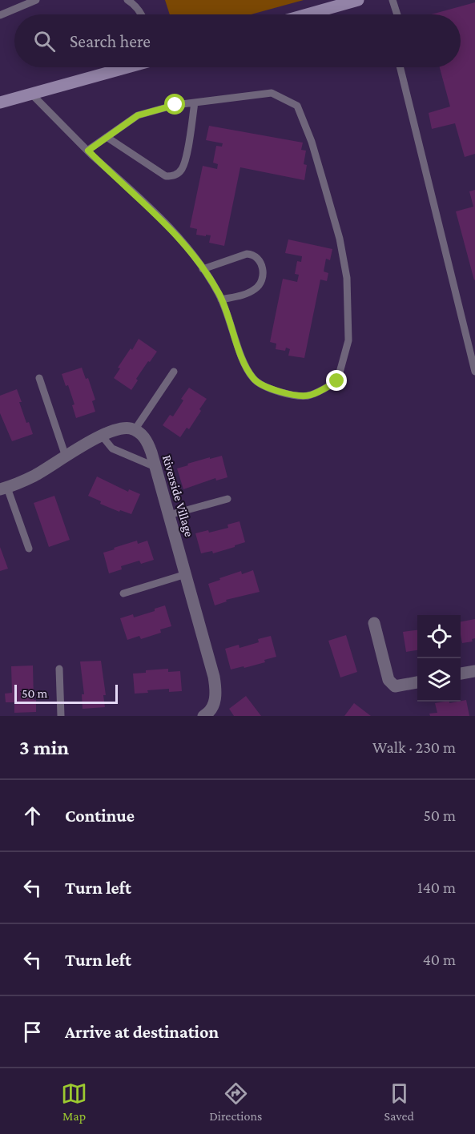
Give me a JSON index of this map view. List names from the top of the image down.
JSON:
{
  "streets": {
    "street": ["Riverside Village"]
  },
  "scale_bar": "50 m",
  "page": {
    "search": "Search here",
    "scale": "50 m",
    "heading": ["3 min", "Walk · 230 m"],
    "list": [
      ["Continue", "50 m"],
      ["Turn left", "140 m"],
      ["Turn left", "40 m"],
      "Arrive at destination"
    ],
    "nav": ["Map", "Directions", "Saved"]
  }
}
